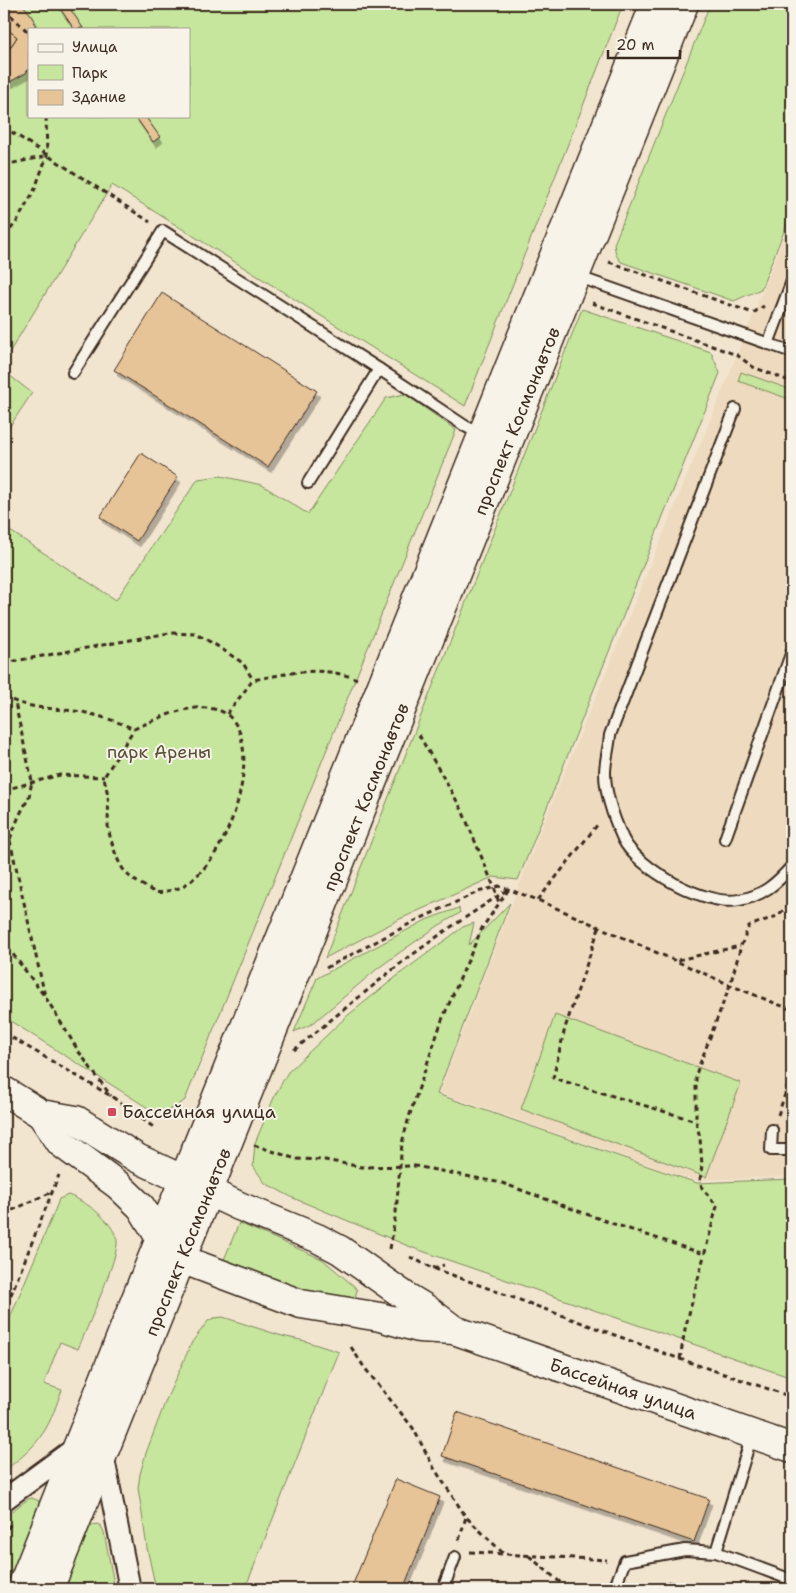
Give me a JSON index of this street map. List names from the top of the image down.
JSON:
{
  "streets": {
    "street": ["проспект Космонавтов", "Бассейная улица"]
  },
  "crossings": [
    ["проспект Космонавтов", "Бассейная улица"]
  ],
  "parks": ["парк Арены"],
  "places": {
    "transit": ["Бассейная улица"]
  },
  "legend": ["Улица", "Парк", "Здание"],
  "scale_bar": "20 m"
}
